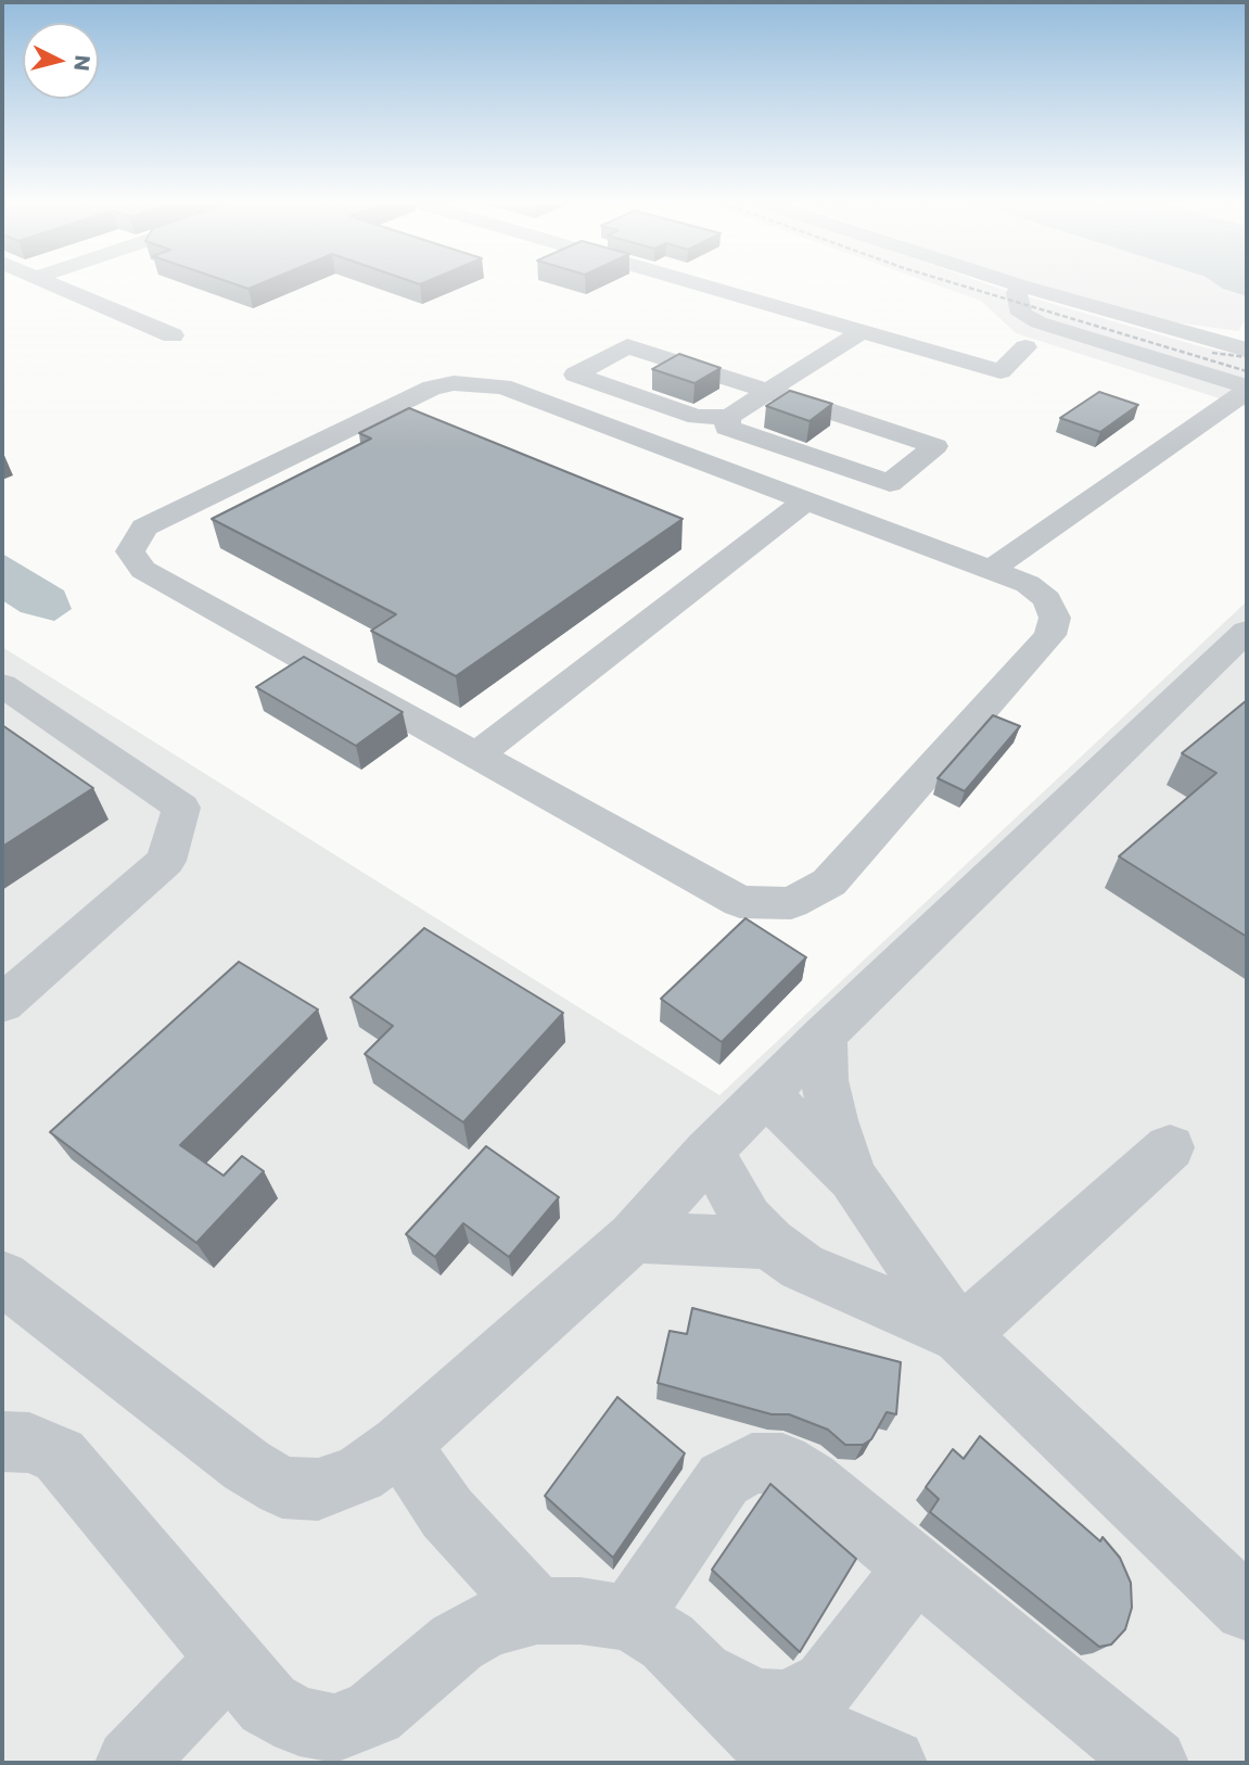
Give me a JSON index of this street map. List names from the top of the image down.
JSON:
{
  "north": "right"
}
